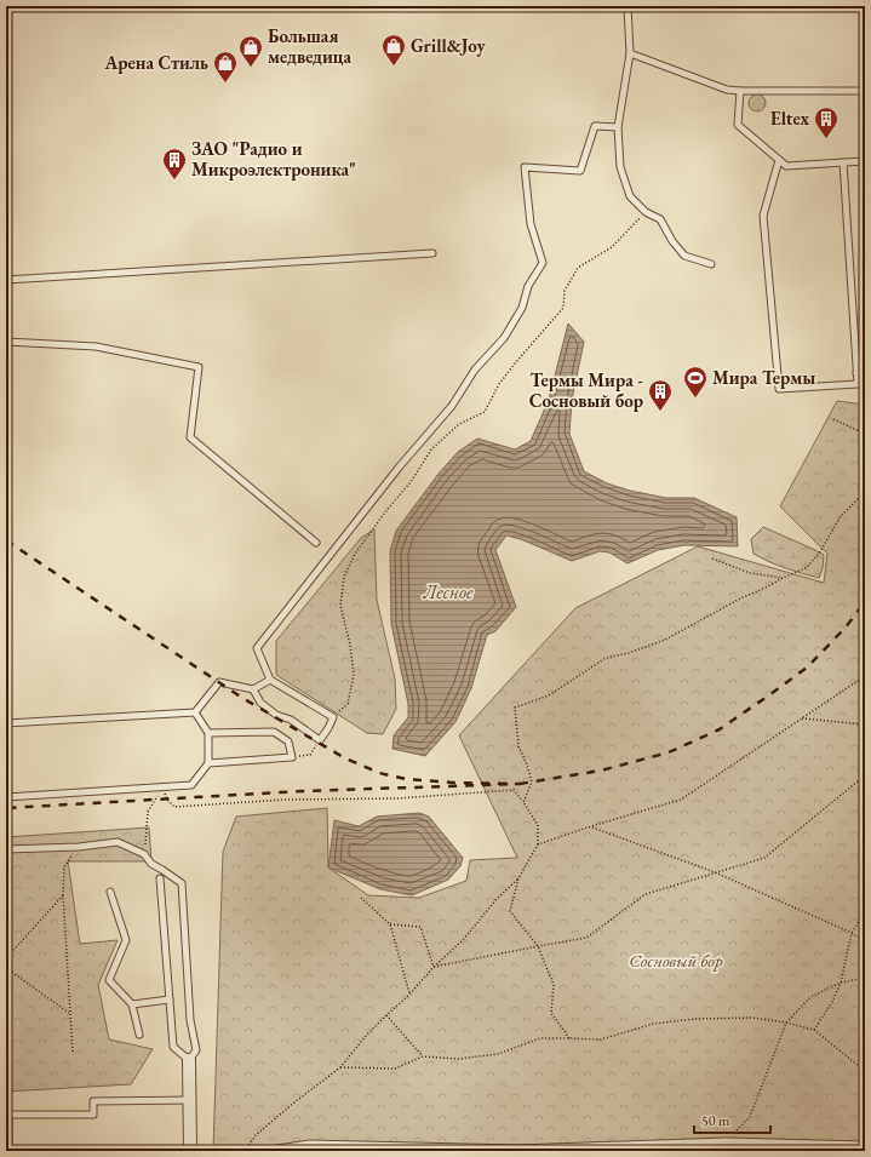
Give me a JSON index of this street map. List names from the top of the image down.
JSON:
{
  "water": ["Лесное"],
  "parks": ["Сосновый бор"],
  "places": {
    "shop": ["Grill&Joy", "Большая медведица", "Арена Стиль"],
    "building": ["Eltex", "ЗАО \"Радио и Микроэлектроника\"", "Термы Мира - Сосновый бор"],
    "sports": ["Мира Термы"]
  },
  "scale_bar": "50 m"
}
